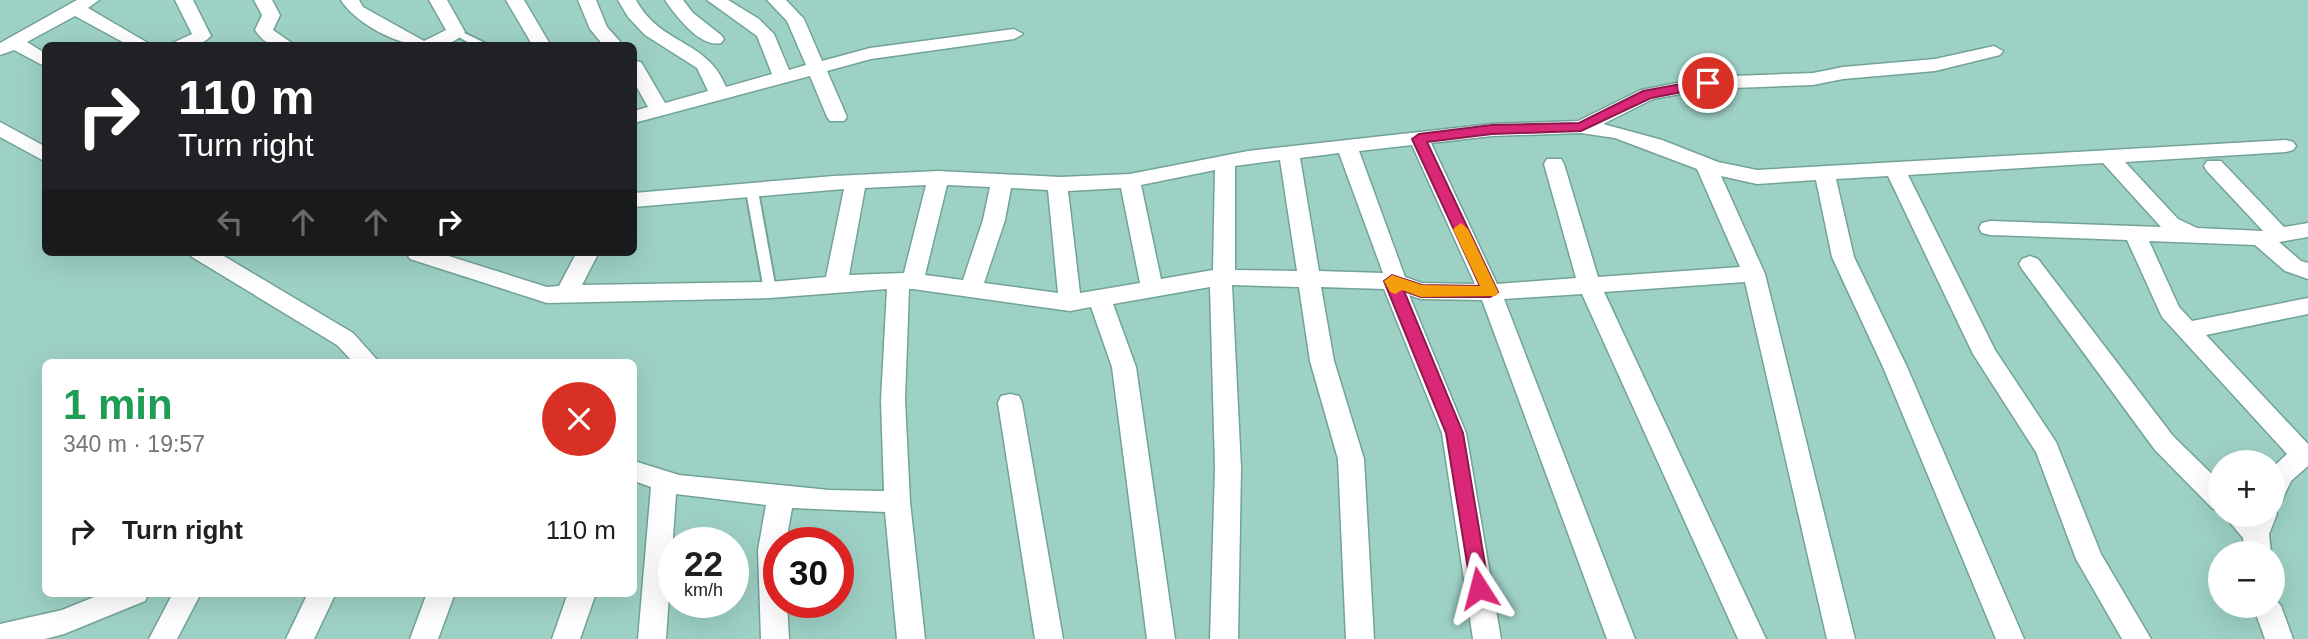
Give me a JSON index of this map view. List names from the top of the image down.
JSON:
{
  "page": {
    "turn": ["110 m", "Turn right"],
    "heading": ["1 min", "340 m · 19:57"],
    "map_buttons": ["+", "−"],
    "list": [
      {
        "name": "Turn right",
        "value": "110 m"
      }
    ],
    "speed": "22 km/h",
    "limit": "30"
  }
}
